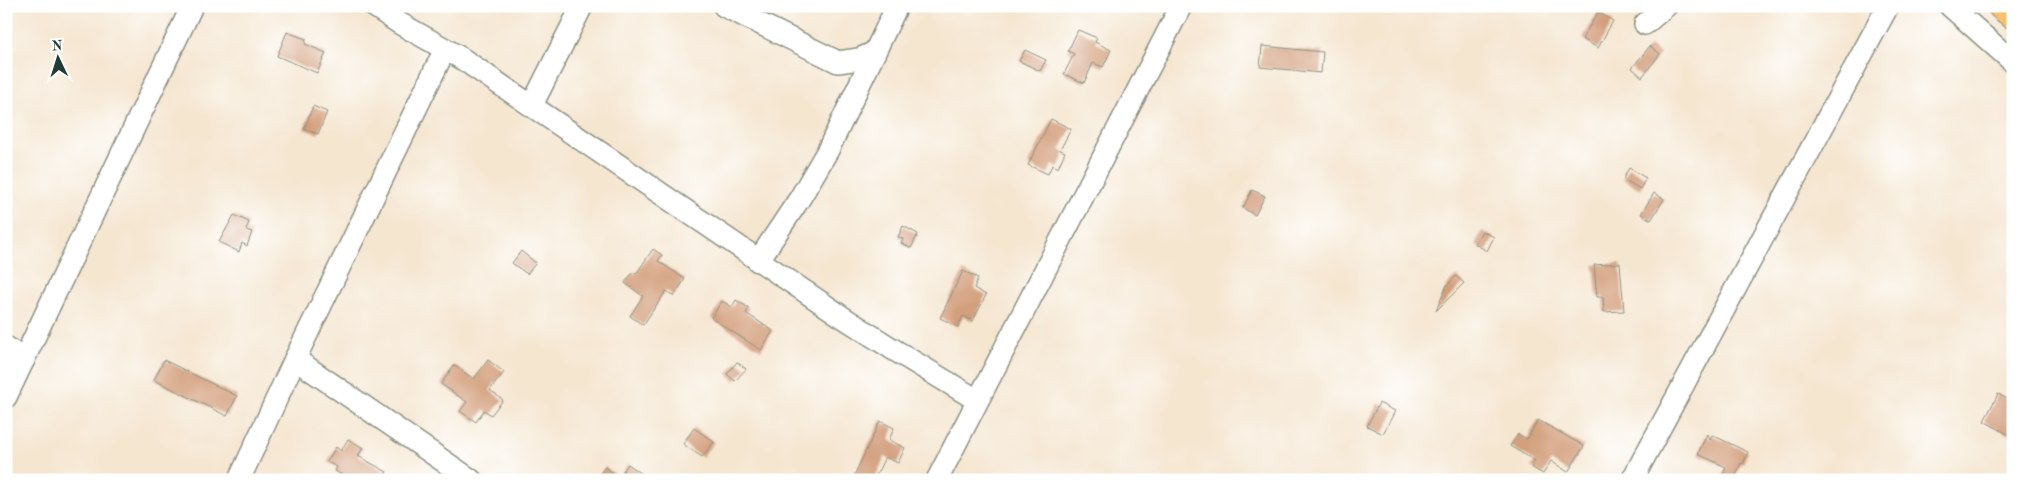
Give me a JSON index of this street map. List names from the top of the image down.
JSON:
{
  "north": "top"
}
